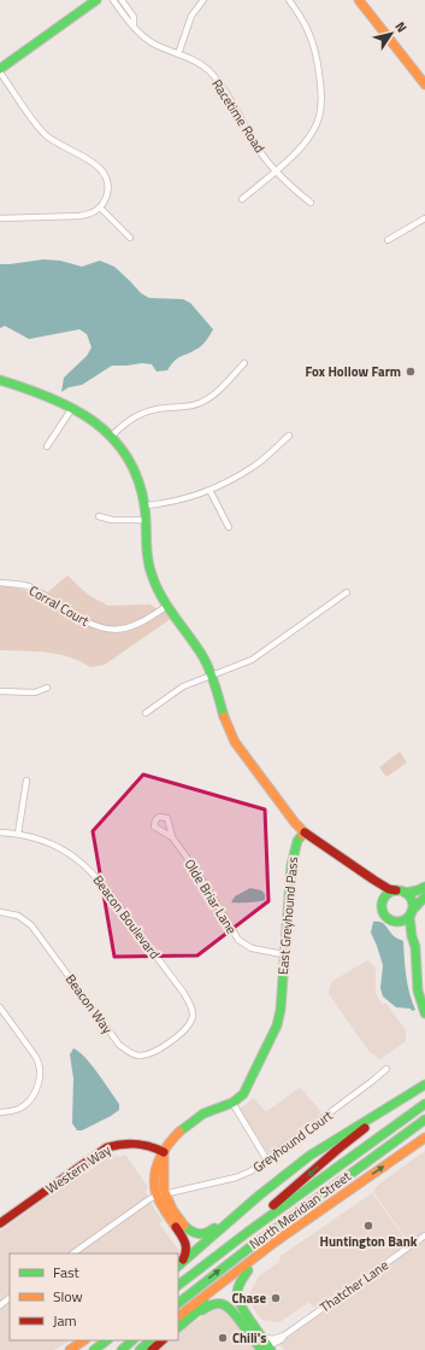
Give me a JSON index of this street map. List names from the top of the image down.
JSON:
{
  "streets": {
    "main road": ["East Greyhound Pass", "Western Way", "North Meridian Street"],
    "street": [
      "Racetime Road",
      "Corral Court",
      "Olde Briar Lane",
      "Beacon Boulevard",
      "Beacon Way",
      "Greyhound Court",
      "Thatcher Lane"
    ]
  },
  "crossings": [
    ["Olde Briar Lane", "East Greyhound Pass"],
    ["East Greyhound Pass", "Greyhound Court"],
    ["East Greyhound Pass", "Western Way"],
    ["Beacon Boulevard", "Beacon Way"]
  ],
  "places": [
    "Fox Hollow Farm",
    "Huntington Bank",
    "Chase",
    "Chili's"
  ],
  "legend": ["Fast", "Slow", "Jam"],
  "north": "top right"
}
